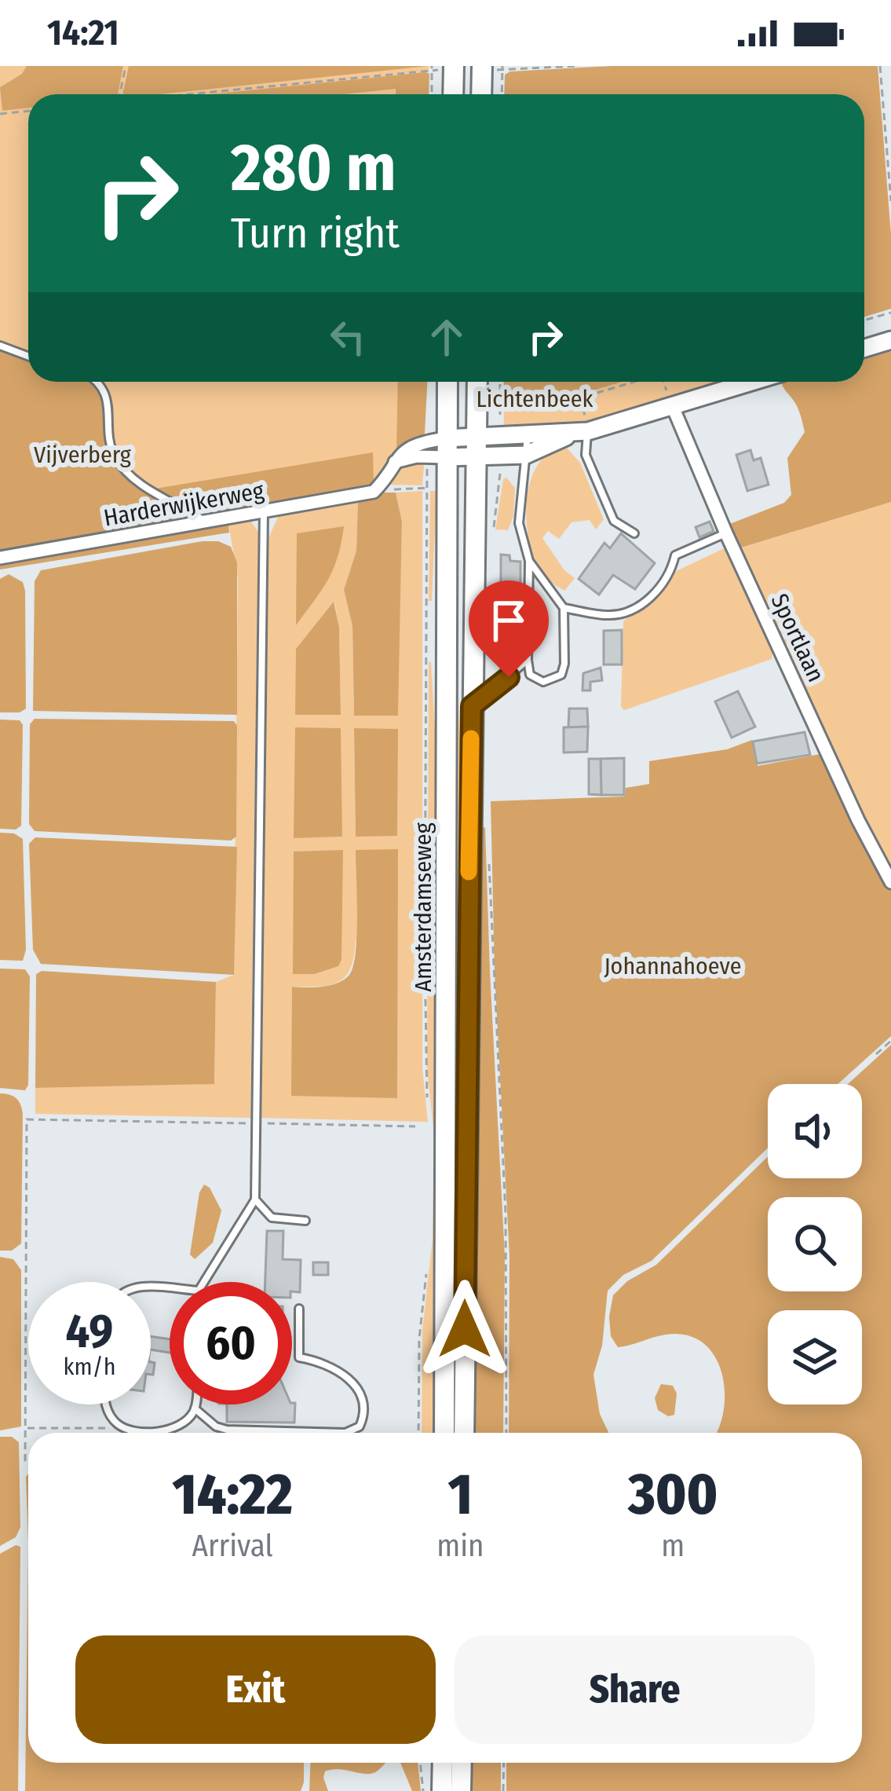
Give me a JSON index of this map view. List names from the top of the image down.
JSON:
{
  "streets": {
    "main road": ["Amsterdamseweg"],
    "street": ["Harderwijkerweg", "Sportlaan"]
  },
  "parks": ["Lichtenbeek", "Vijverberg", "Johannahoeve"],
  "page": {
    "status": "14:21",
    "turn": ["280 m", "Turn right"],
    "speed": "49 km/h",
    "limit": "60",
    "eta": [
      "14:22",
      "Arrival",
      "1",
      "min",
      "300",
      "m"
    ],
    "buttons": ["Exit", "Share"]
  }
}
